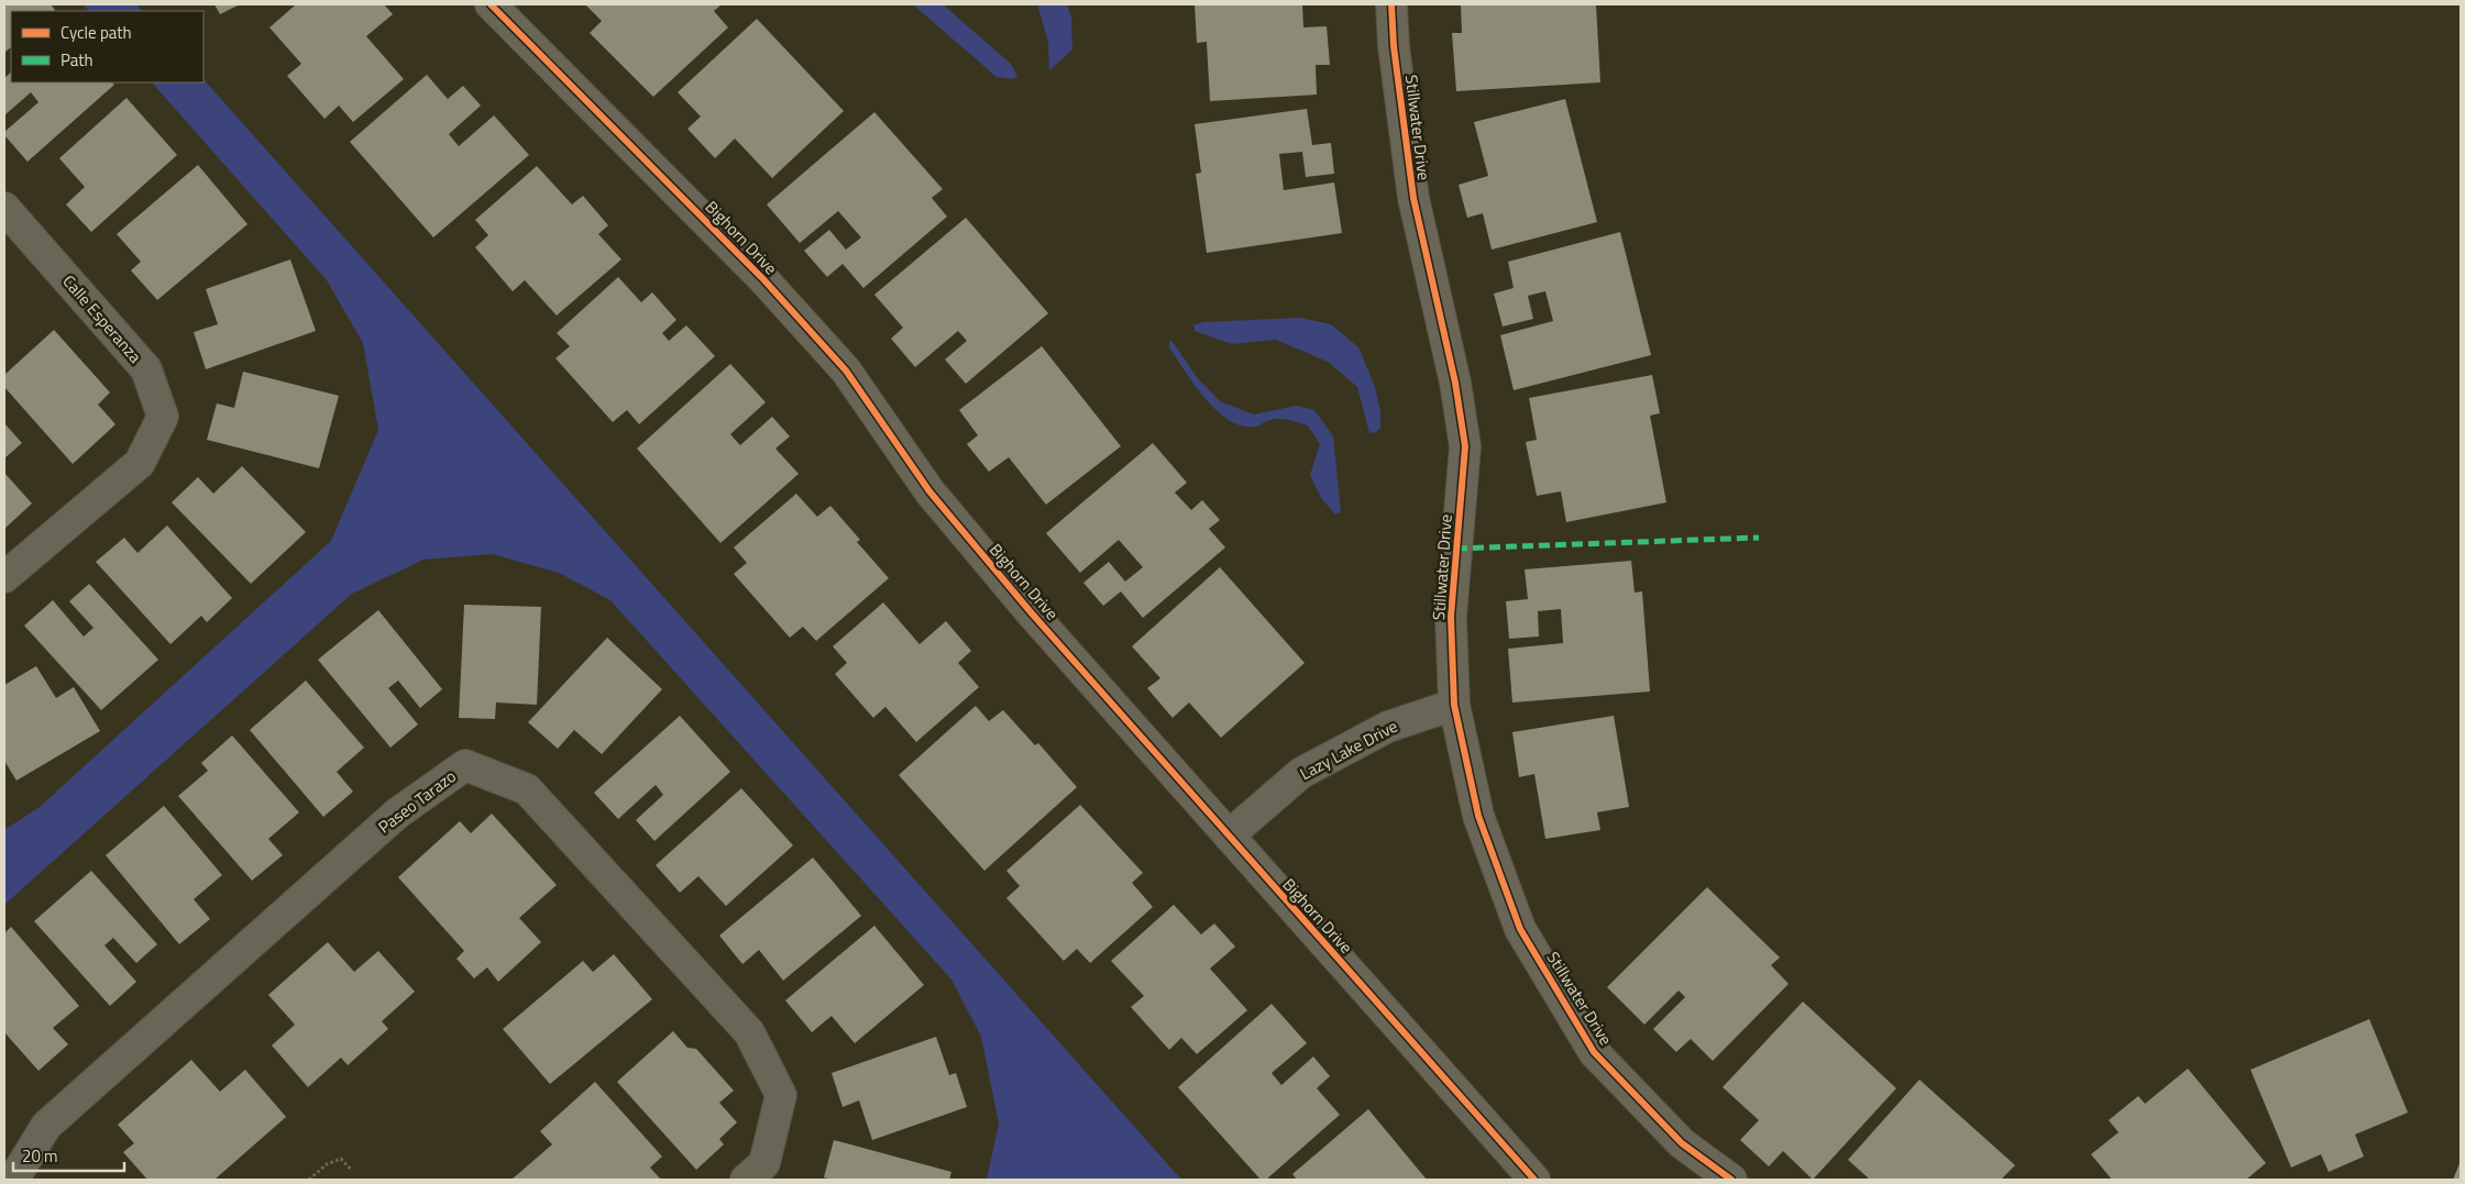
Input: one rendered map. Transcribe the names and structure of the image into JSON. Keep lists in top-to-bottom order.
{
  "streets": {
    "street": [
      "Stillwater Drive",
      "Bighorn Drive",
      "Calle Esperanza",
      "Lazy Lake Drive",
      "Paseo Tarazo"
    ]
  },
  "crossings": [
    ["Stillwater Drive", "Lazy Lake Drive"],
    ["Bighorn Drive", "Lazy Lake Drive"]
  ],
  "legend": ["Cycle path", "Path"],
  "scale_bar": "20 m"
}
